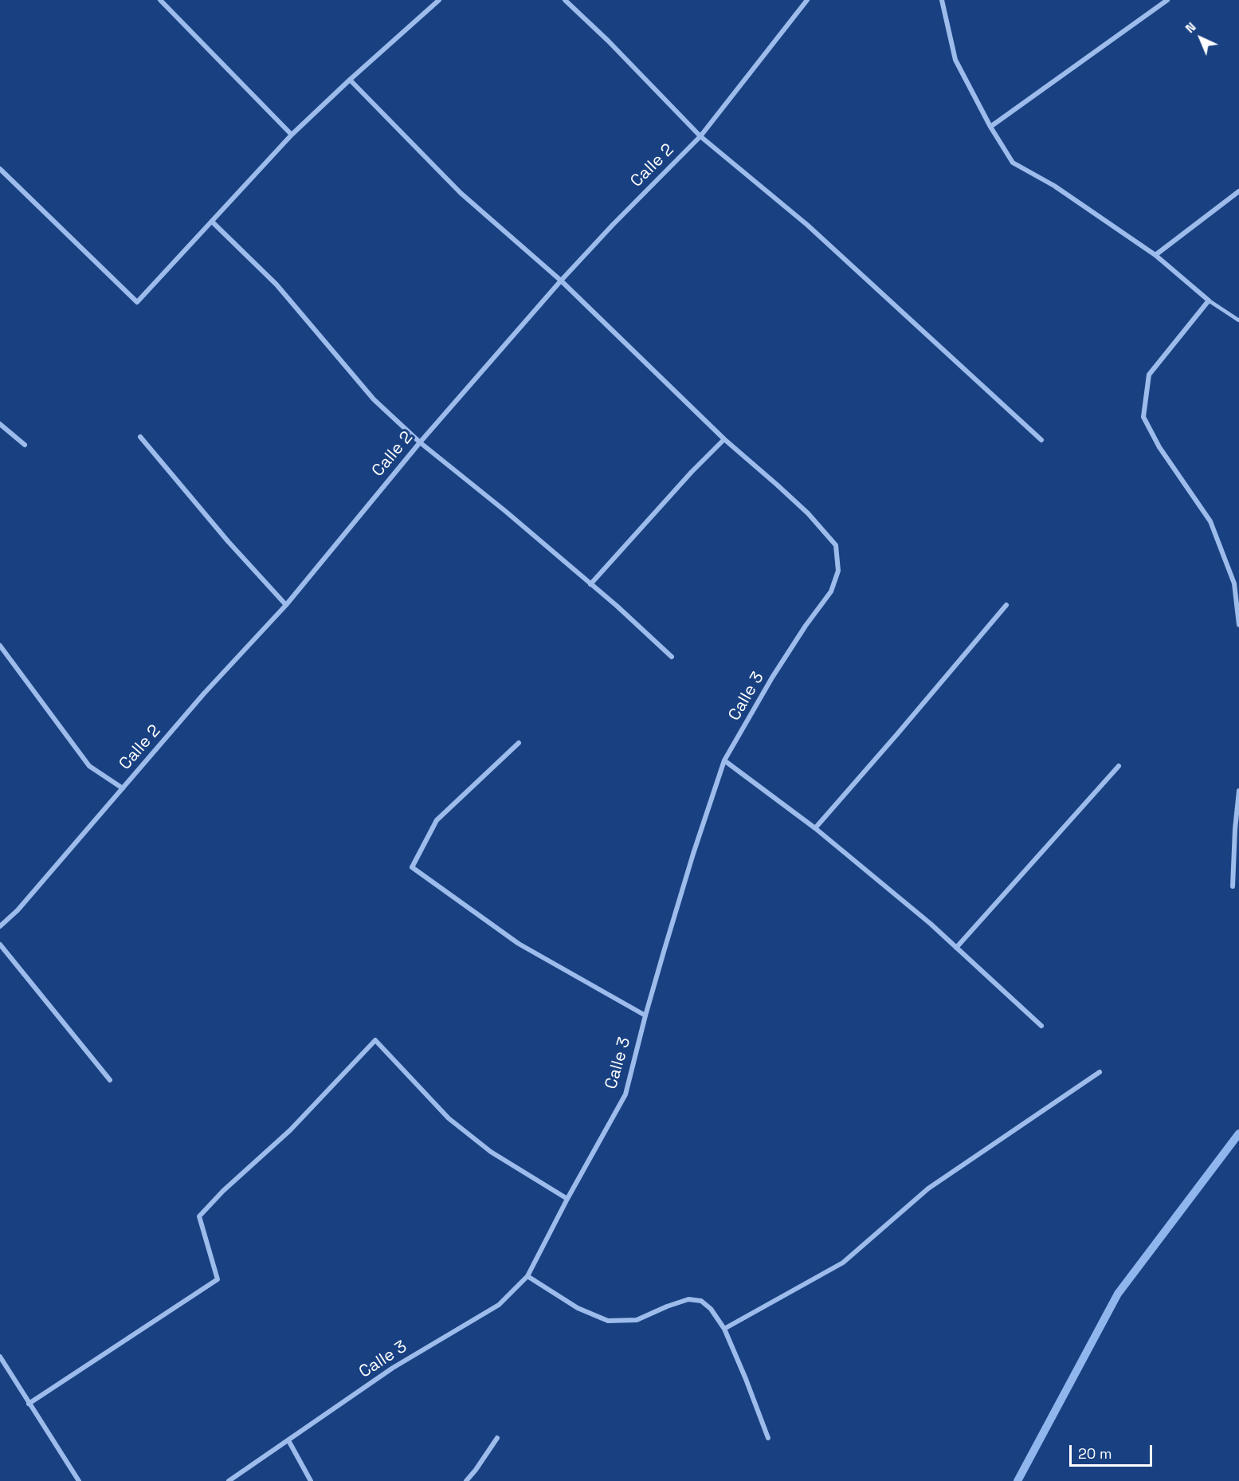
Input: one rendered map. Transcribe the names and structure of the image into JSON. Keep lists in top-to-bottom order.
{
  "streets": {
    "street": ["Calle 2", "Calle 3"]
  },
  "scale_bar": "20 m",
  "north": "top left"
}
